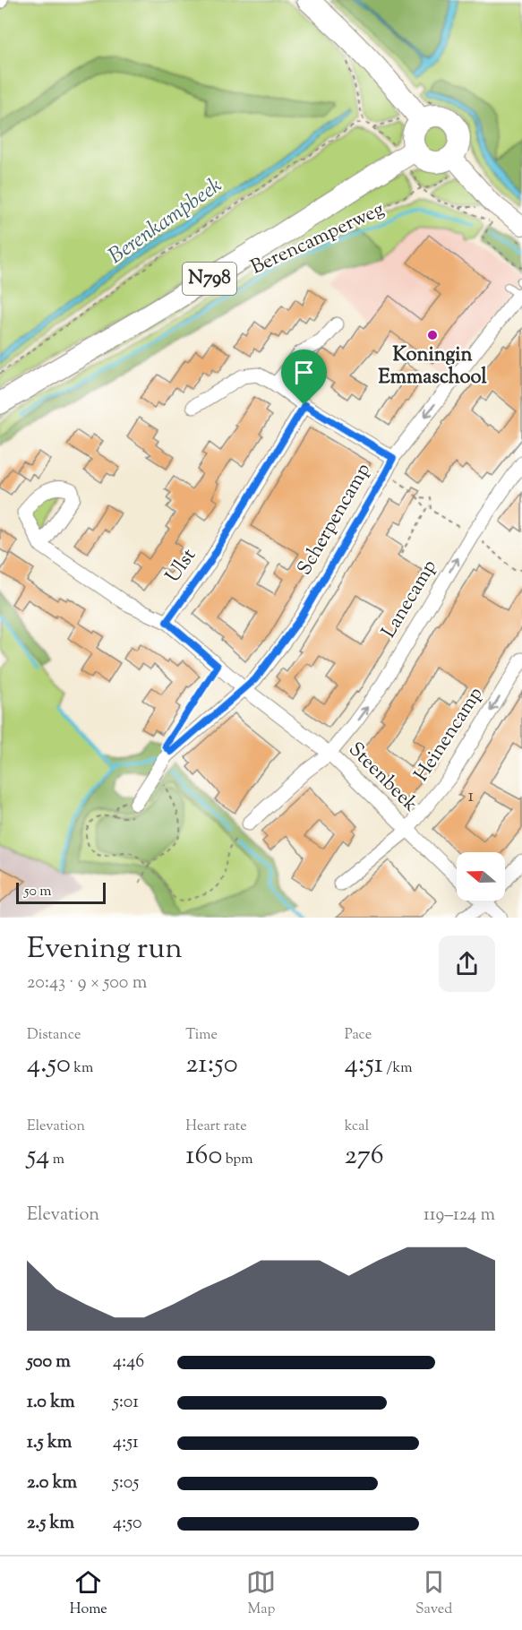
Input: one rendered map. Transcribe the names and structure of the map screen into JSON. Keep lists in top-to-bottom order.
{
  "streets": {
    "main road": ["Berencamperweg", "N798"],
    "street": [
      "Scherpencamp",
      "Ulst",
      "Lanecamp",
      "Heinencamp",
      "Steenbeek"
    ]
  },
  "crossings": [
    ["Scherpencamp", "Steenbeek"],
    ["Ulst", "Steenbeek"],
    ["Lanecamp", "Steenbeek"],
    ["Heinencamp", "Steenbeek"]
  ],
  "one_way": ["Scherpencamp", "Lanecamp", "Heinencamp"],
  "water": ["Berenkampbeek"],
  "places": ["Koningin Emmaschool"],
  "house_numbers": ["1"],
  "scale_bar": "50 m",
  "north": "left",
  "page": {
    "scale": "50 m",
    "heading": ["Evening run", "20:43 · 9 × 500 m"],
    "stats": [
      ["Distance", "4.50 km"],
      ["Time", "21:50"],
      ["Pace", "4:51 /km"],
      ["Elevation", "54 m"],
      ["Heart rate", "160 bpm"],
      ["kcal", "276"]
    ],
    "chart": ["Elevation", "119–124 m"],
    "list": [
      {
        "name": "500 m",
        "note": "4:46"
      },
      {
        "name": "1.0 km",
        "note": "5:01"
      },
      {
        "name": "1.5 km",
        "note": "4:51"
      },
      {
        "name": "2.0 km",
        "note": "5:05"
      },
      {
        "name": "2.5 km",
        "note": "4:50"
      }
    ],
    "tabs": ["Home", "Map", "Saved"]
  }
}
